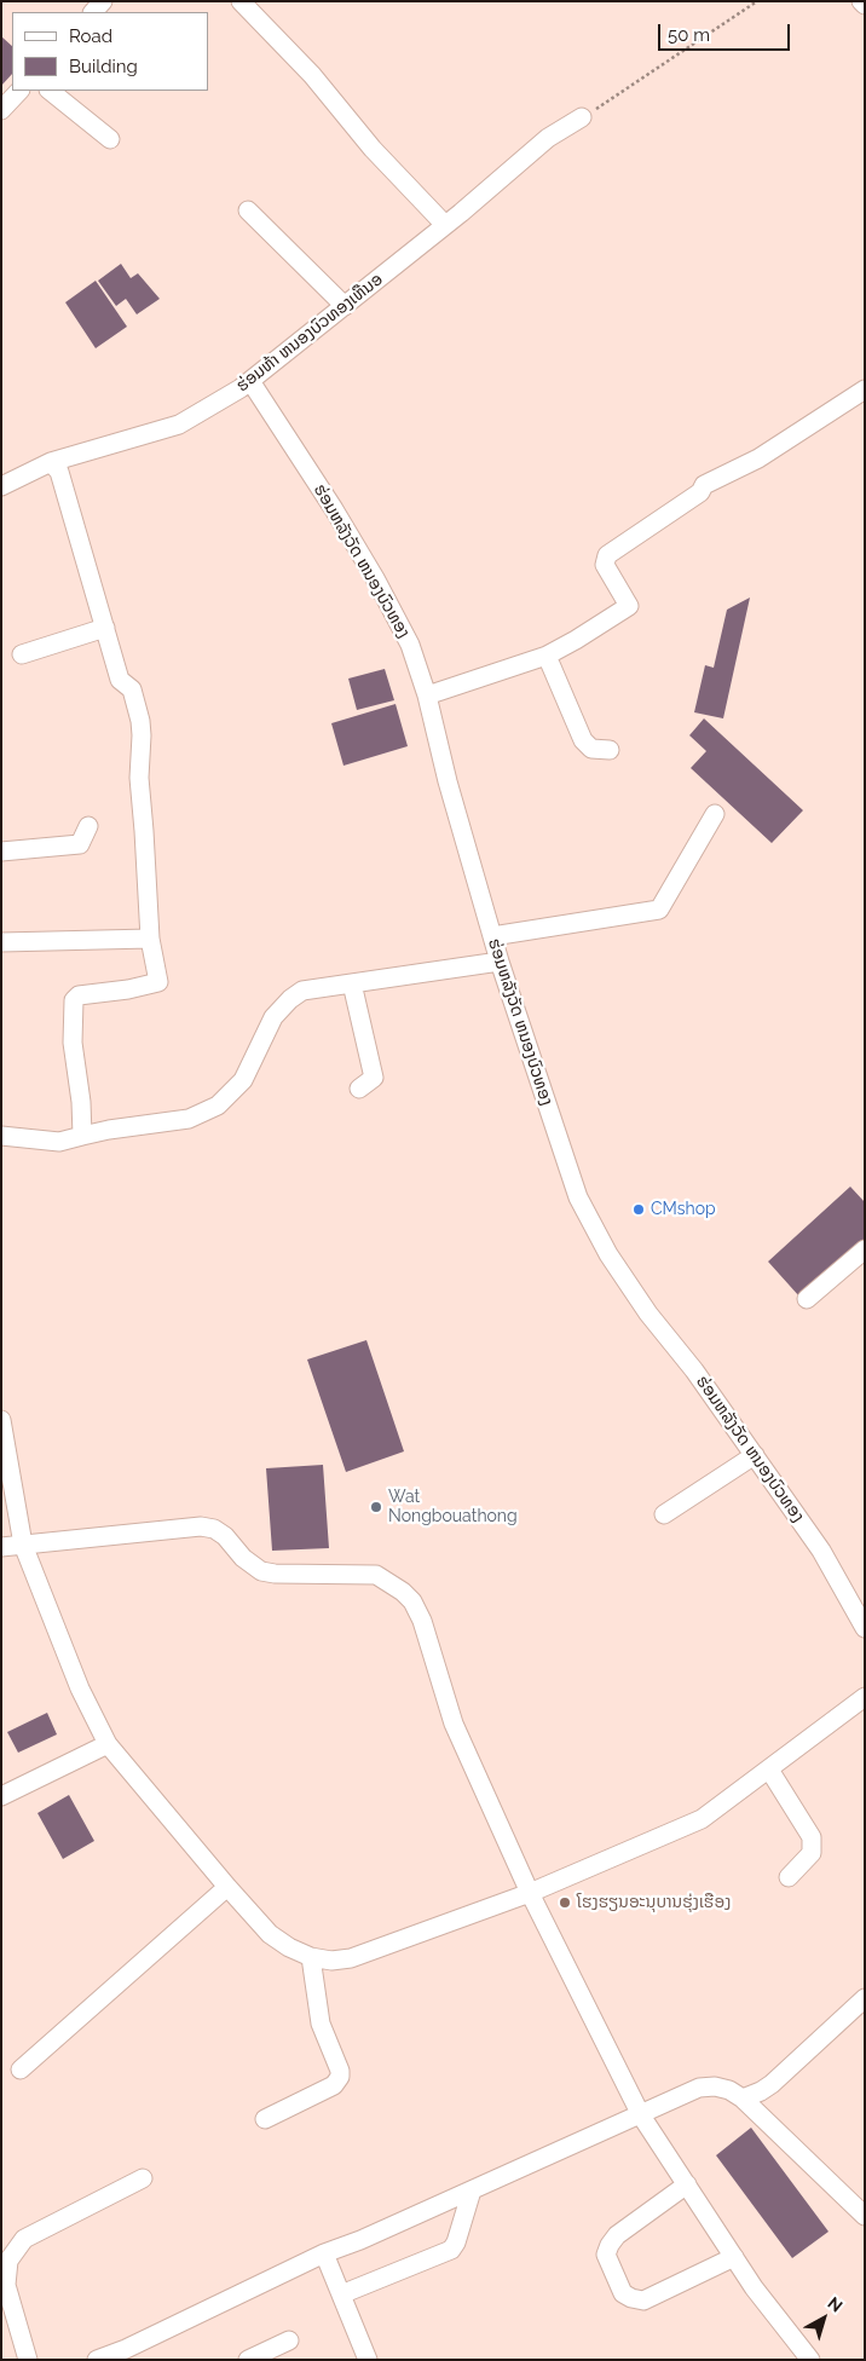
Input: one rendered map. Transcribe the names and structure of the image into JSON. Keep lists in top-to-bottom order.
{
  "streets": {
    "street": ["ຮ່ອມຫ້າ ຫນອງບົວທອງເຫືນອ", "ຮ່ອມຫລັງວັດ ຫນອງບົວທອງ"]
  },
  "crossings": [
    ["ຮ່ອມຫ້າ ຫນອງບົວທອງເຫືນອ", "ຮ່ອມຫລັງວັດ ຫນອງບົວທອງ"]
  ],
  "places": ["CMshop", "Wat Nongbouathong", "ໂຮງຮຽນອະນຸບານຮຸ່ງເຮືອງ"],
  "legend": ["Road", "Building"],
  "scale_bar": "50 m",
  "north": "top right"
}
